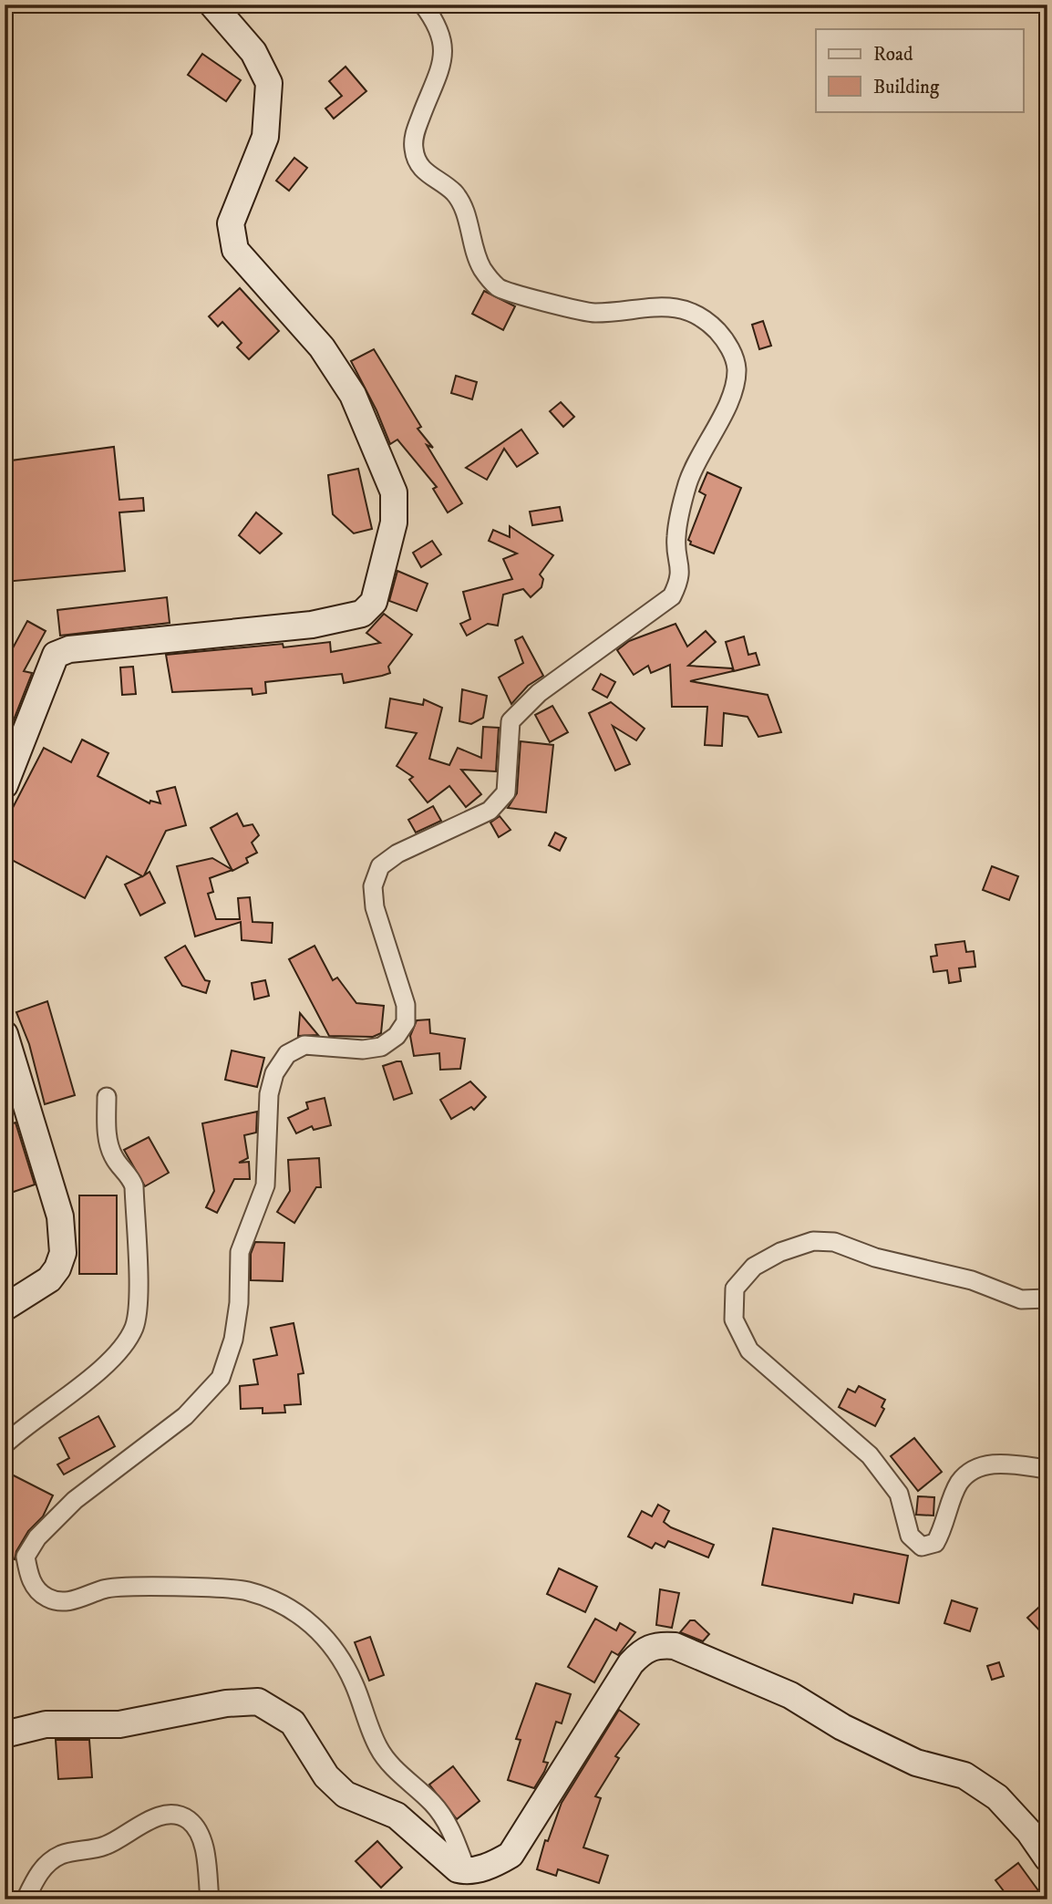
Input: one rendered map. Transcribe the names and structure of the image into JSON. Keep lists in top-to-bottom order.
{
  "legend": ["Road", "Building"]
}
